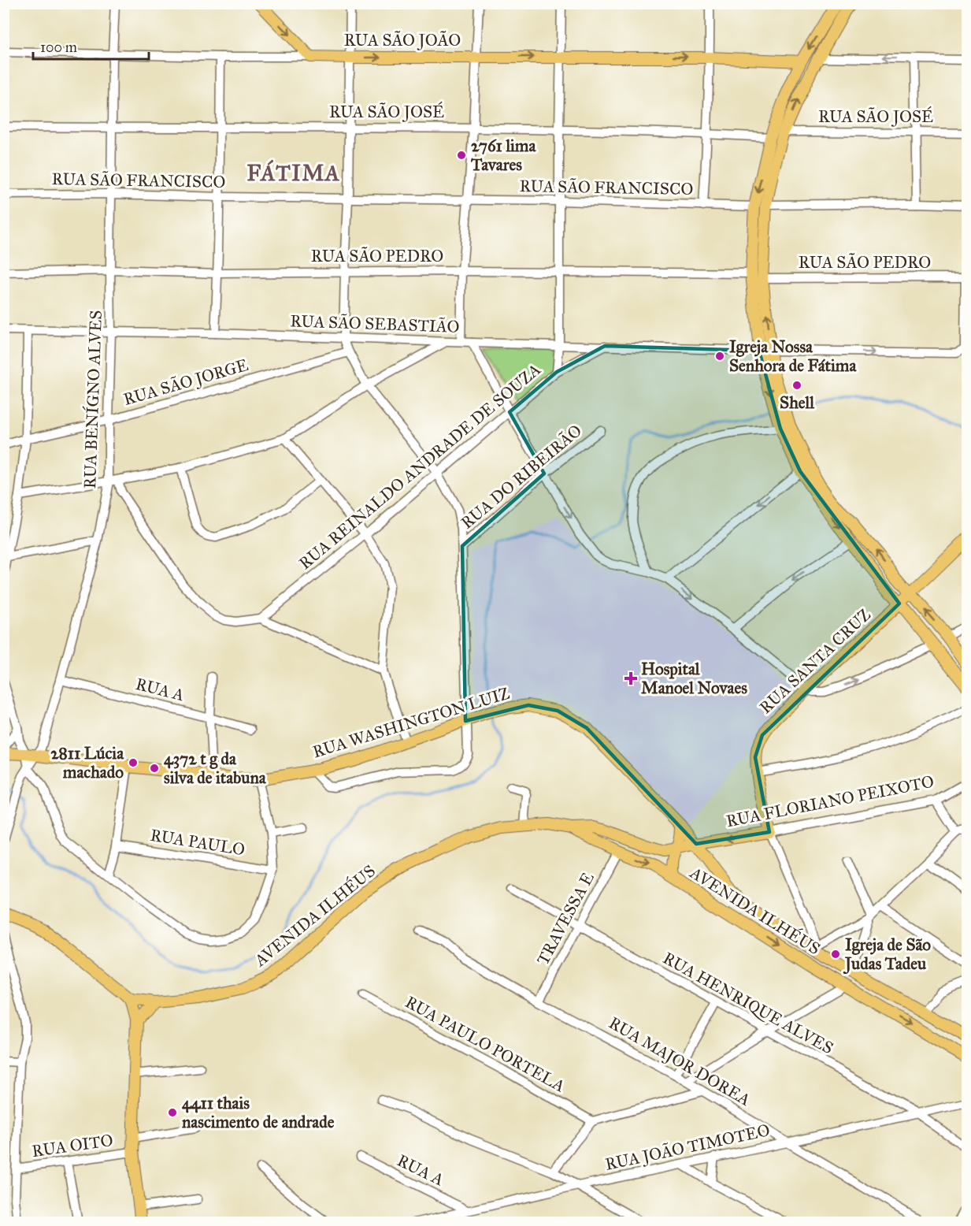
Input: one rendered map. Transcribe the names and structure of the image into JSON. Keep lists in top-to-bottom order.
{
  "streets": {
    "main road": [
      "RUA SÃO JOÃO",
      "RUA SANTA CRUZ",
      "RUA WASHINGTON LUIZ",
      "RUA FLORIANO PEIXOTO",
      "AVENIDA ILHÉUS"
    ],
    "street": [
      "RUA SÃO JOSÉ",
      "RUA SÃO FRANCISCO",
      "RUA SÃO PEDRO",
      "RUA SÃO SEBASTIÃO",
      "RUA SÃO JORGE",
      "RUA BENÍGNO ALVES",
      "RUA REINALDO ANDRADE DE SOUZA",
      "RUA DO RIBEIRÃO",
      "RUA A",
      "RUA PAULO",
      "TRAVESSA E",
      "RUA HENRIQUE ALVES",
      "RUA PAULO PORTELA",
      "RUA MAJOR DOREA",
      "RUA OITO",
      "RUA JOÃO TIMOTEO"
    ]
  },
  "crossings": [
    ["RUA SÃO JOÃO", "RUA BENÍGNO ALVES"],
    ["RUA SÃO JOSÉ", "RUA BENÍGNO ALVES"],
    ["RUA SÃO FRANCISCO", "RUA BENÍGNO ALVES"],
    ["RUA SÃO PEDRO", "RUA BENÍGNO ALVES"],
    ["RUA SÃO SEBASTIÃO", "RUA BENÍGNO ALVES"],
    ["RUA SÃO SEBASTIÃO", "RUA REINALDO ANDRADE DE SOUZA"],
    ["RUA SÃO SEBASTIÃO", "RUA DO RIBEIRÃO"],
    ["RUA SÃO SEBASTIÃO", "RUA SANTA CRUZ"],
    ["RUA SÃO JORGE", "RUA BENÍGNO ALVES"],
    ["RUA BENÍGNO ALVES", "RUA A"],
    ["RUA BENÍGNO ALVES", "RUA WASHINGTON LUIZ"],
    ["RUA A", "RUA JOÃO TIMOTEO"],
    ["RUA WASHINGTON LUIZ", "RUA FLORIANO PEIXOTO"],
    ["RUA WASHINGTON LUIZ", "AVENIDA ILHÉUS"],
    ["RUA FLORIANO PEIXOTO", "AVENIDA ILHÉUS"],
    ["AVENIDA ILHÉUS", "TRAVESSA E"],
    ["TRAVESSA E", "RUA HENRIQUE ALVES"],
    ["TRAVESSA E", "RUA MAJOR DOREA"],
    ["RUA HENRIQUE ALVES", "RUA JOÃO TIMOTEO"],
    ["RUA MAJOR DOREA", "RUA JOÃO TIMOTEO"]
  ],
  "one_way": ["RUA SÃO JOÃO"],
  "districts": ["FÁTIMA"],
  "places": {
    "other": [
      "2761 lima Tavares",
      "Igreja Nossa Senhora de Fátima",
      "Shell",
      "2811 Lúcia machado",
      "4372 t g da silva de itabuna",
      "Igreja de São Judas Tadeu",
      "4411 thais nascimento de andrade"
    ],
    "health": ["Hospital Manoel Novaes"]
  },
  "scale_bar": "100 m"
}
